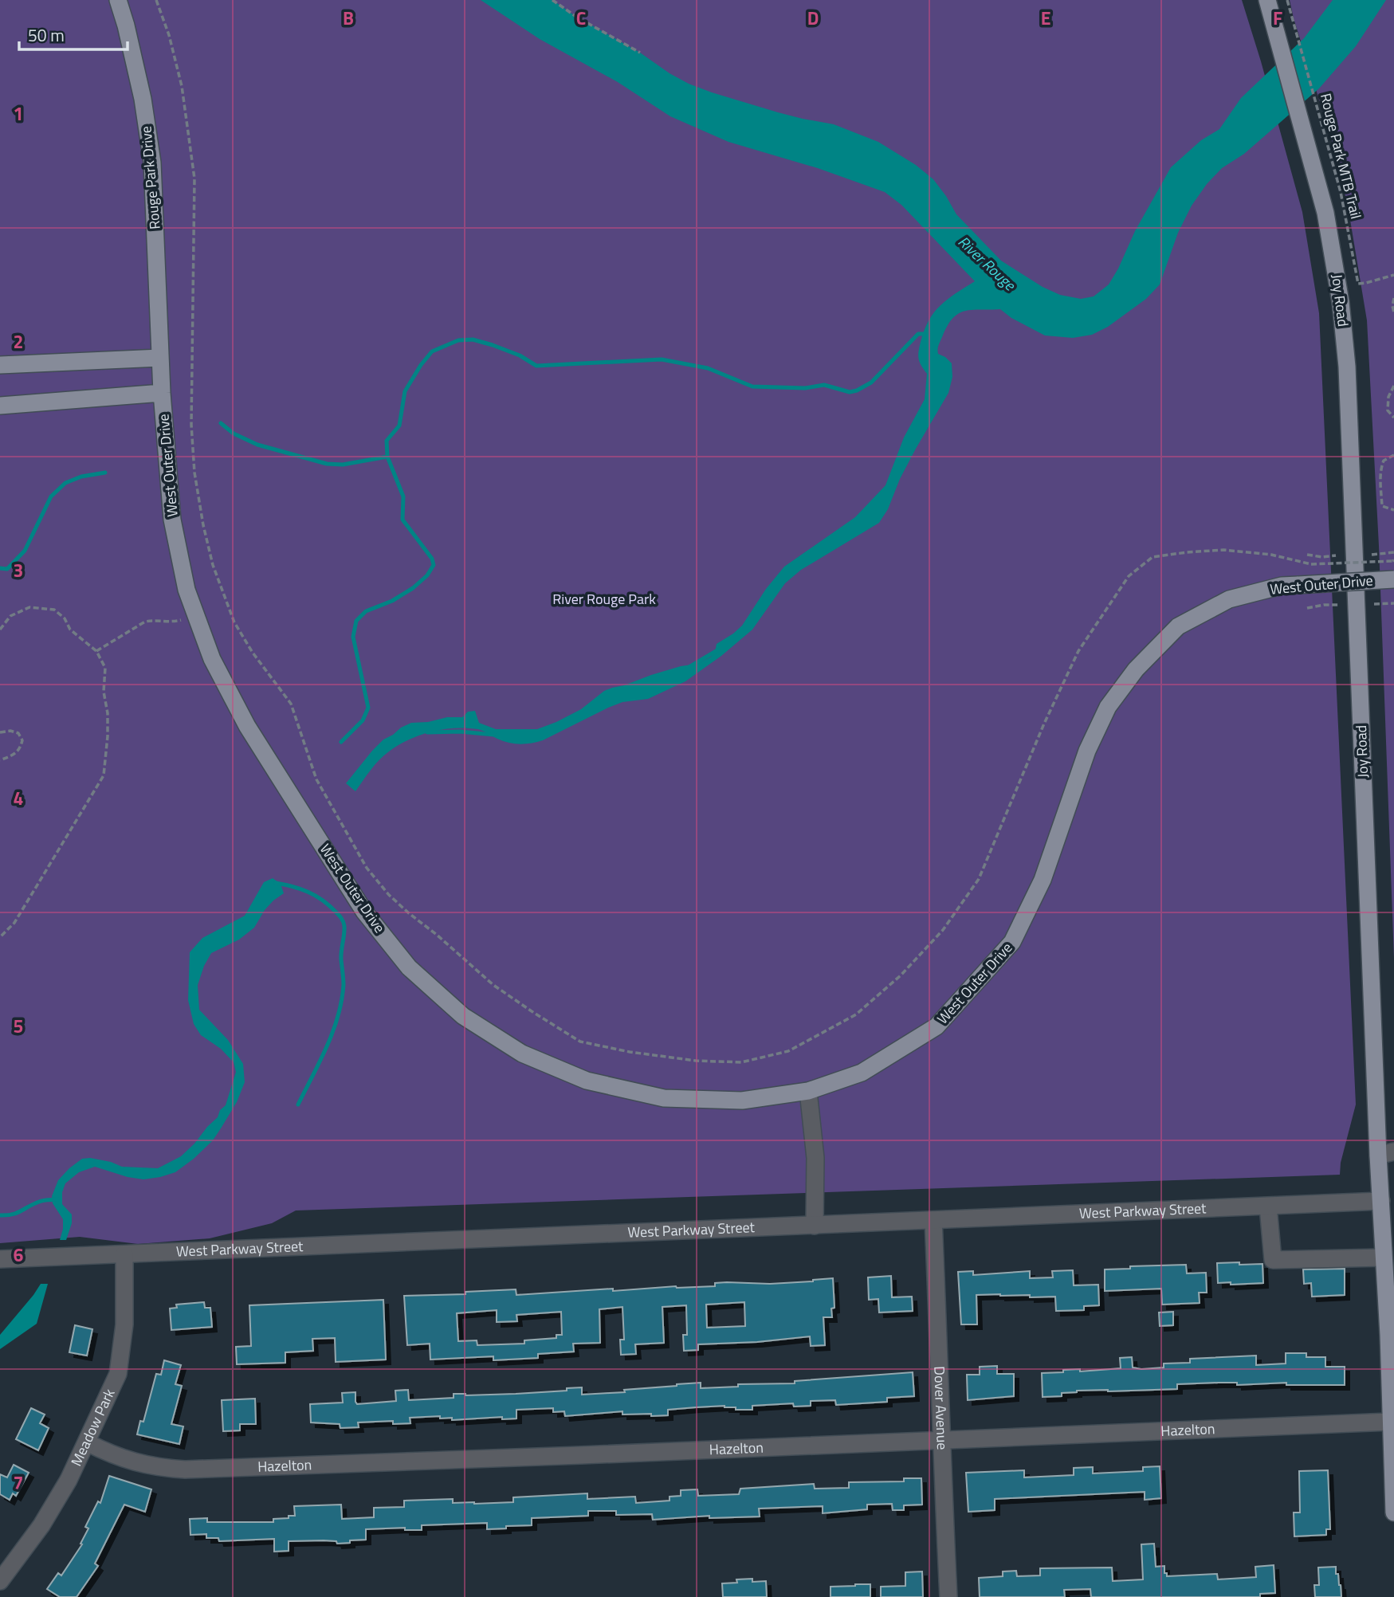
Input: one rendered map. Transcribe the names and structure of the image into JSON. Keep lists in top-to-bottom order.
{
  "streets": {
    "main road": ["Rouge Park Drive", "Joy Road", "West Outer Drive"],
    "street": [
      "West Parkway Street",
      "Dover Avenue",
      "Meadow Park",
      "Hazelton"
    ],
    "path": ["Rouge Park MTB Trail"]
  },
  "crossings": [
    ["Rouge Park Drive", "West Outer Drive"],
    ["Joy Road", "West Parkway Street"],
    ["Joy Road", "Hazelton"],
    ["West Parkway Street", "Dover Avenue"],
    ["West Parkway Street", "Meadow Park"],
    ["Dover Avenue", "Hazelton"],
    ["Meadow Park", "Hazelton"]
  ],
  "water": ["River Rouge"],
  "parks": ["River Rouge Park"],
  "scale_bar": "50 m",
  "grid": {
    "columns": [
      "B",
      "C",
      "D",
      "E",
      "F"
    ],
    "rows": [
      "1",
      "2",
      "3",
      "4",
      "5",
      "6",
      "7"
    ]
  }
}
